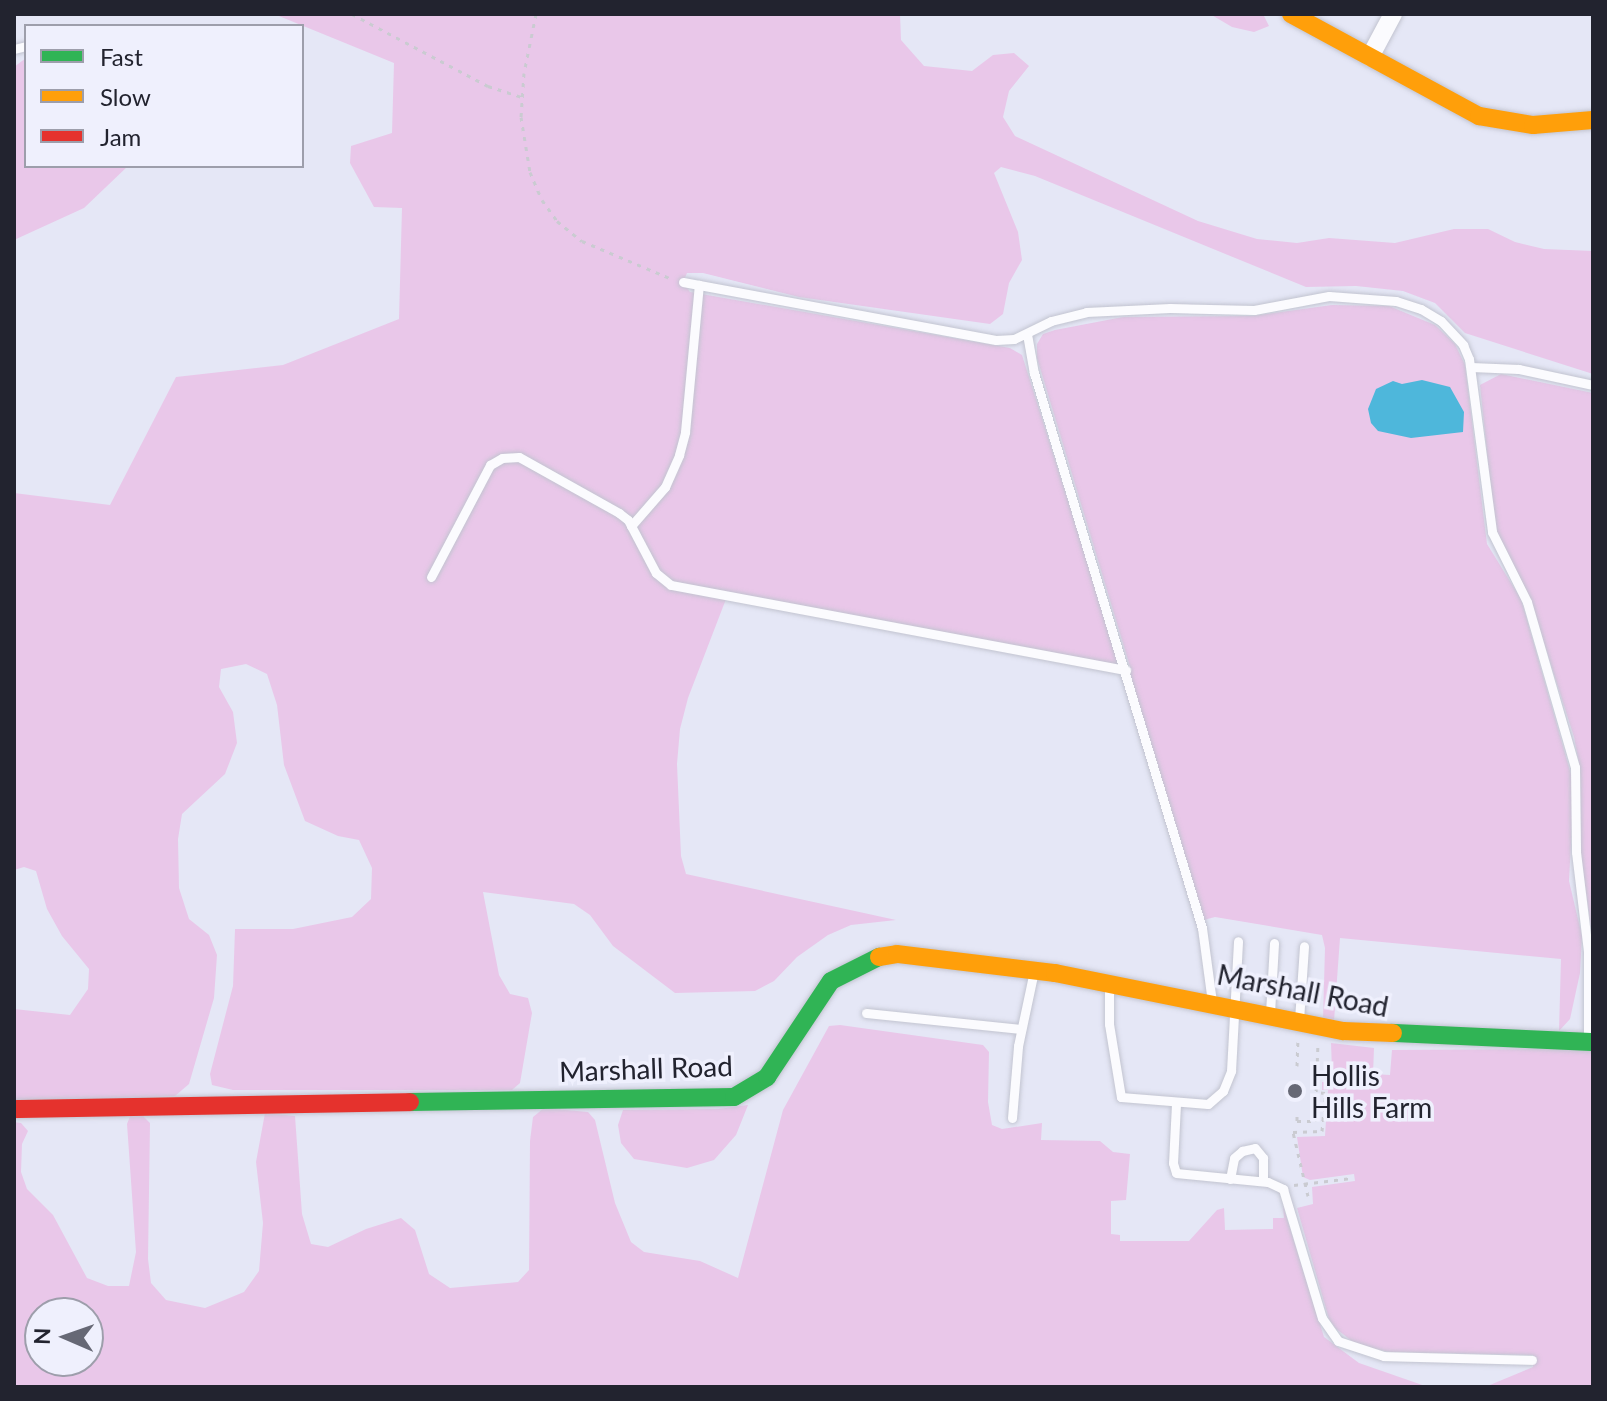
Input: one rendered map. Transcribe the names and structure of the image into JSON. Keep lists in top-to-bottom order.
{
  "streets": {
    "street": ["Marshall Road"]
  },
  "places": ["Hollis Hills Farm"],
  "legend": ["Fast", "Slow", "Jam"],
  "north": "left"
}
